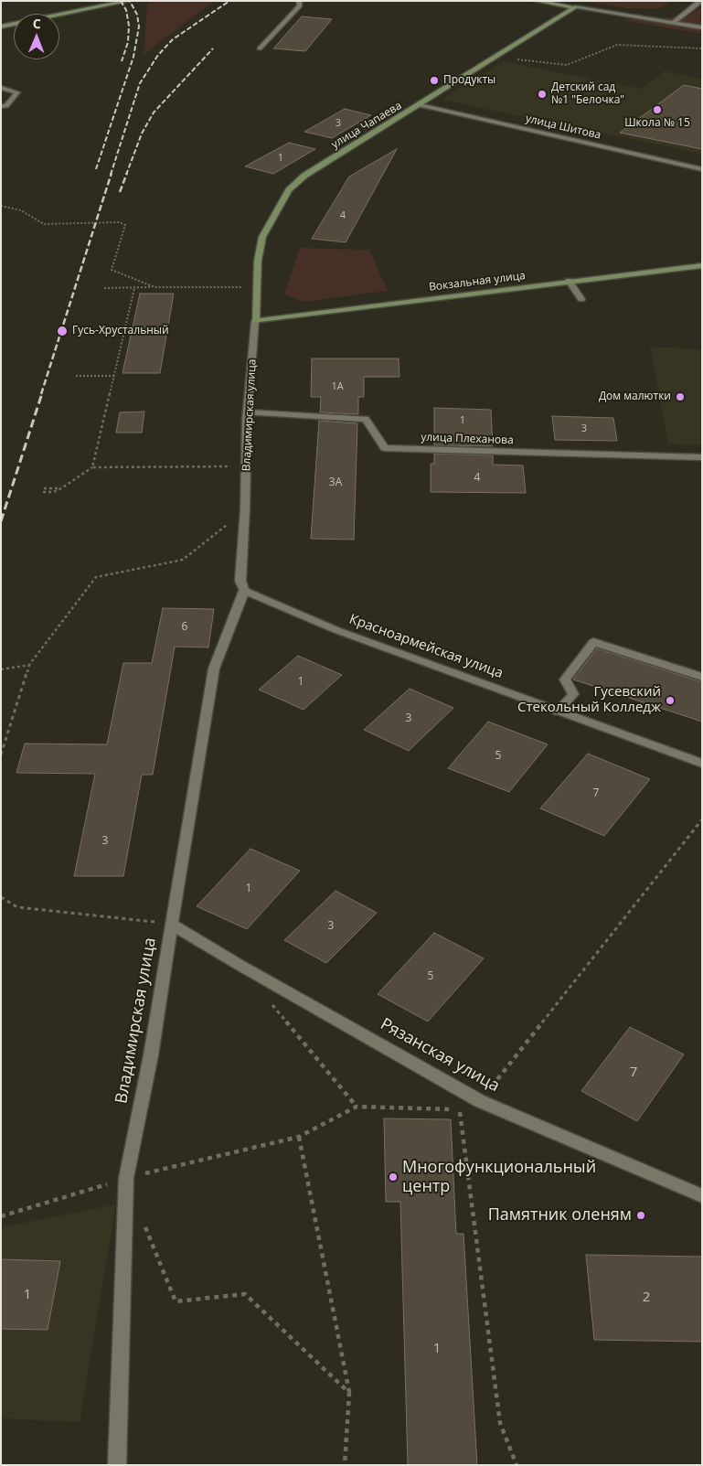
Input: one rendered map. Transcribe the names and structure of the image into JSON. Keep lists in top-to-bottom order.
{
  "streets": {
    "main road": ["улица Чапаева", "Вокзальная улица"],
    "street": [
      "улица Шитова",
      "Владимирская улица",
      "улица Плеханова",
      "Красноармейская улица",
      "Рязанская улица"
    ]
  },
  "crossings": [
    ["улица Чапаева", "улица Шитова"],
    ["улица Чапаева", "Вокзальная улица"],
    ["улица Чапаева", "Владимирская улица"],
    ["Вокзальная улица", "Владимирская улица"],
    ["Владимирская улица", "улица Плеханова"],
    ["Владимирская улица", "Красноармейская улица"],
    ["Владимирская улица", "Рязанская улица"]
  ],
  "places": [
    "Продукты",
    "Детский сад №1 \"Белочка\"",
    "Школа № 15",
    "Гусь-Хрустальный",
    "Дом малютки",
    "Гусевский Стекольный Колледж",
    "Многофункциональный центр",
    "Памятник оленям"
  ],
  "house_numbers": [
    "3",
    "1",
    "4",
    "1А",
    "1",
    "3",
    "4",
    "3А",
    "6",
    "1",
    "3",
    "5",
    "7",
    "3",
    "1",
    "3",
    "5",
    "7",
    "1",
    "2",
    "1"
  ],
  "north": "top"
}
